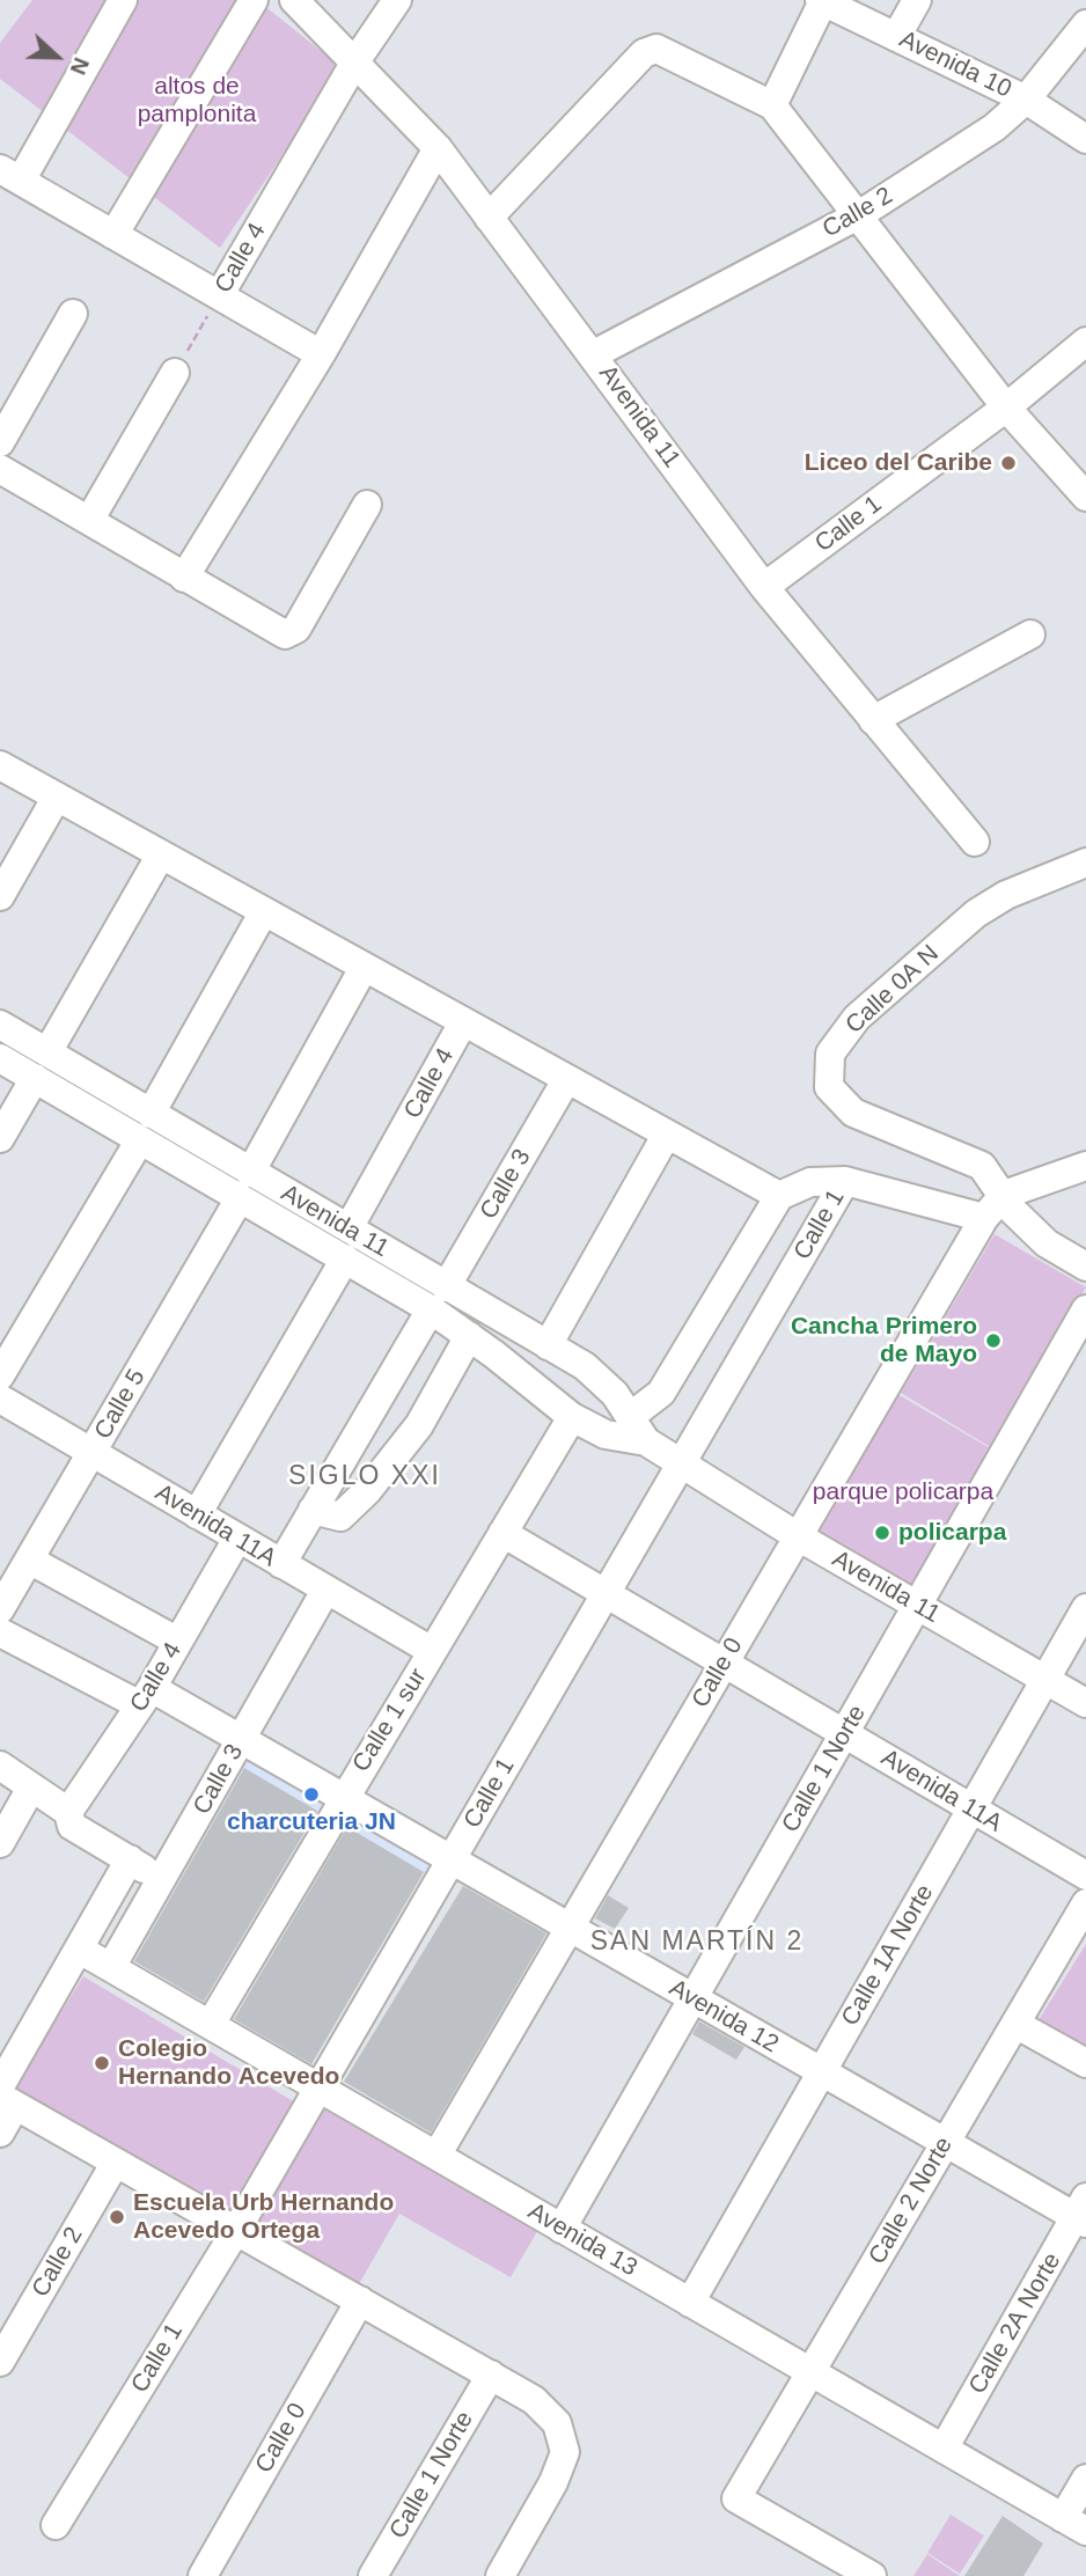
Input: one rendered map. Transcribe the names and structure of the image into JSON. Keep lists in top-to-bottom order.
{
  "streets": {
    "street": [
      "Avenida 10",
      "Calle 2",
      "Calle 4",
      "Avenida 11",
      "Calle 1",
      "Calle 0A N",
      "Calle 3",
      "Calle 5",
      "Avenida 11A",
      "Calle 0",
      "Calle 1 sur",
      "Calle 1 Norte",
      "Calle 1A Norte",
      "Avenida 12",
      "Calle 2 Norte",
      "Avenida 13",
      "Calle 2A Norte"
    ]
  },
  "crossings": [
    ["Avenida 10", "Calle 2"],
    ["Calle 2", "Avenida 11"],
    ["Calle 4", "Avenida 11"],
    ["Calle 4", "Avenida 11A"],
    ["Calle 4", "Avenida 12"],
    ["Avenida 11", "Calle 1"],
    ["Avenida 11", "Calle 3"],
    ["Avenida 11", "Calle 5"],
    ["Avenida 11", "Calle 0"],
    ["Avenida 11", "Calle 1 sur"],
    ["Avenida 11", "Calle 1 Norte"],
    ["Avenida 11", "Calle 1A Norte"],
    ["Calle 1", "Avenida 11A"],
    ["Calle 1", "Calle 0"],
    ["Calle 1", "Avenida 12"],
    ["Calle 1", "Avenida 13"],
    ["Calle 0A N", "Calle 0"],
    ["Calle 3", "Avenida 11A"],
    ["Calle 3", "Avenida 12"],
    ["Calle 3", "Avenida 13"],
    ["Calle 5", "Avenida 11A"],
    ["Avenida 11A", "Calle 0"],
    ["Avenida 11A", "Calle 1 sur"],
    ["Avenida 11A", "Calle 1 Norte"],
    ["Avenida 11A", "Calle 1A Norte"],
    ["Calle 0", "Avenida 12"],
    ["Calle 0", "Avenida 13"],
    ["Calle 1 sur", "Avenida 12"],
    ["Calle 1 sur", "Avenida 13"],
    ["Calle 1 Norte", "Avenida 12"],
    ["Calle 1 Norte", "Avenida 13"],
    ["Calle 1A Norte", "Avenida 12"],
    ["Calle 1A Norte", "Avenida 13"],
    ["Avenida 12", "Calle 2 Norte"],
    ["Avenida 12", "Calle 2A Norte"],
    ["Calle 2 Norte", "Avenida 13"],
    ["Avenida 13", "Calle 2A Norte"]
  ],
  "districts": ["SIGLO XXI", "SAN MARTÍN 2"],
  "parks": ["altos de pamplonita", "parque policarpa"],
  "places": [
    "Liceo del Caribe",
    "Cancha Primero de Mayo",
    "policarpa",
    "charcuteria JN",
    "Colegio Hernando Acevedo",
    "Escuela Urb Hernando Acevedo Ortega"
  ],
  "north": "right"
}
